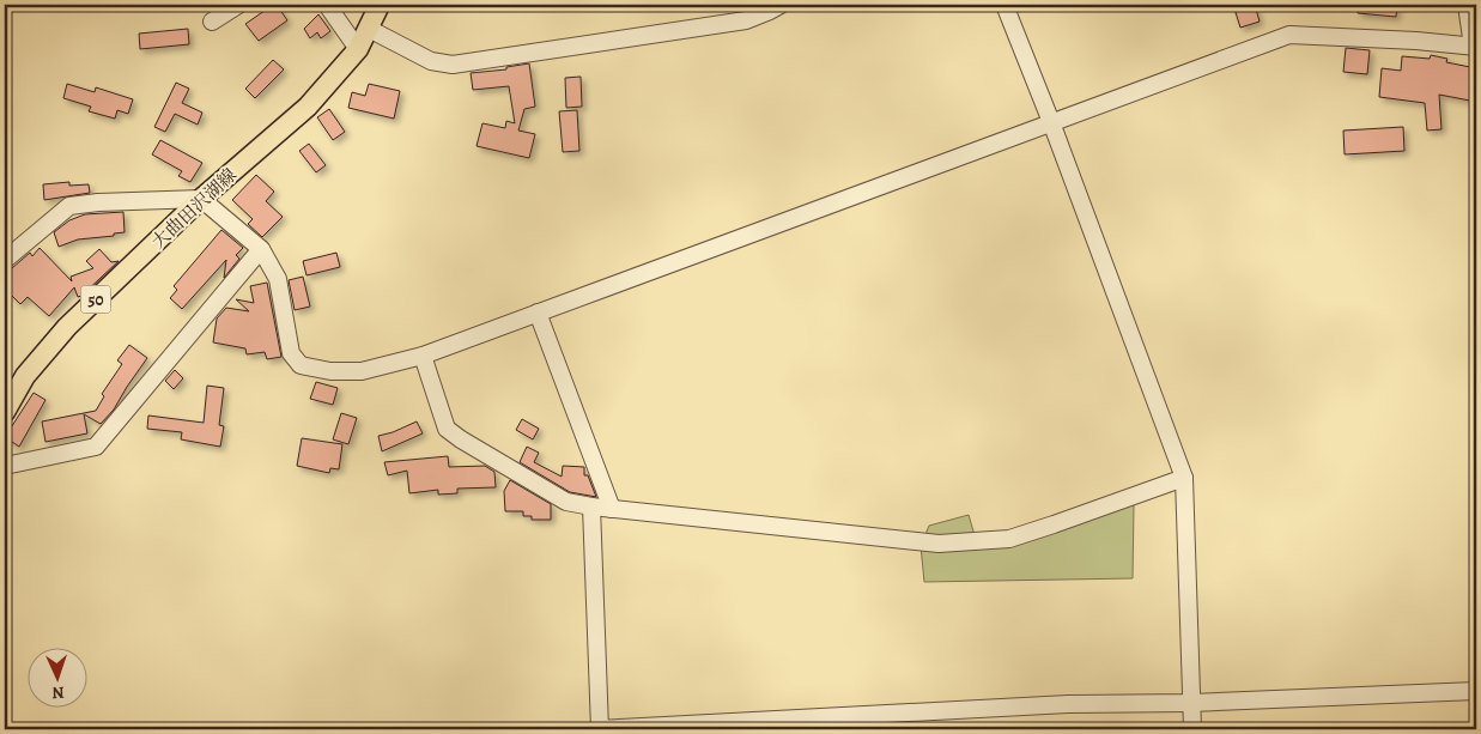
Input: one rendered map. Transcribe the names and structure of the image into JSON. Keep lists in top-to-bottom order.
{
  "streets": {
    "main road": ["大曲田沢湖線", "50"]
  },
  "north": "bottom"
}
